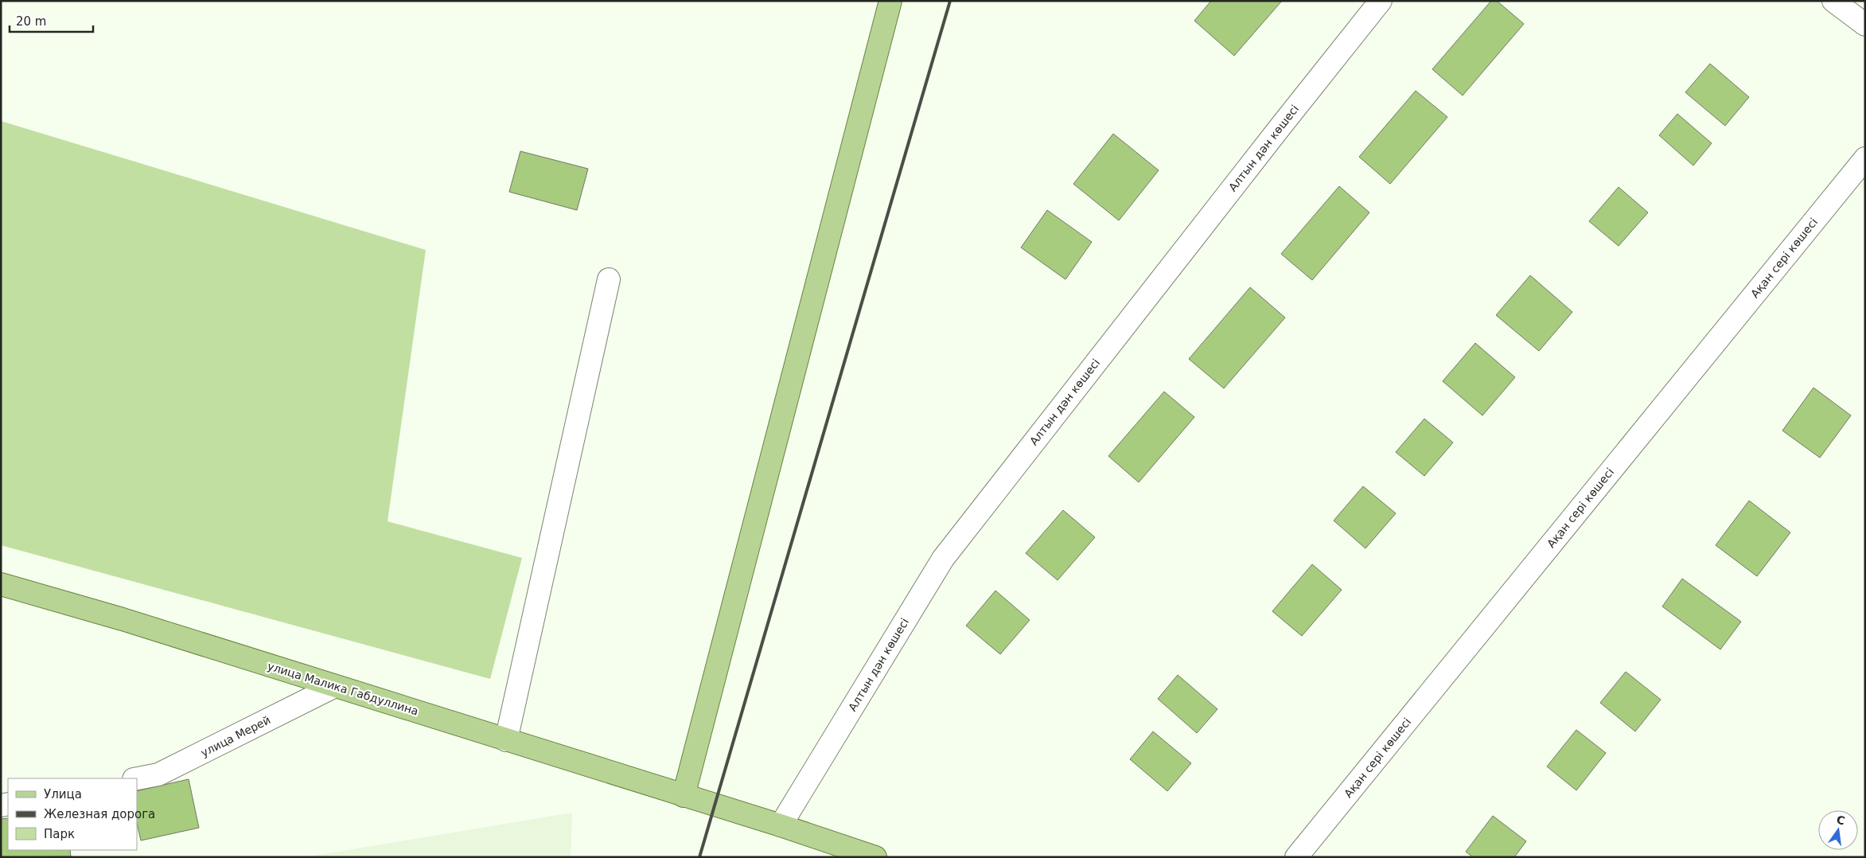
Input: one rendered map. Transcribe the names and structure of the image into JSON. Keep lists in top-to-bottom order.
{
  "streets": {
    "main road": ["улица Малика Габдуллина"],
    "street": ["Алтын дән көшесі", "Ақан сері көшесі", "улица Мерей"]
  },
  "crossings": [
    ["Алтын дән көшесі", "улица Малика Габдуллина"],
    ["улица Малика Габдуллина", "улица Мерей"]
  ],
  "legend": ["Улица", "Железная дорога", "Парк"],
  "scale_bar": "20 m",
  "north": "top"
}
